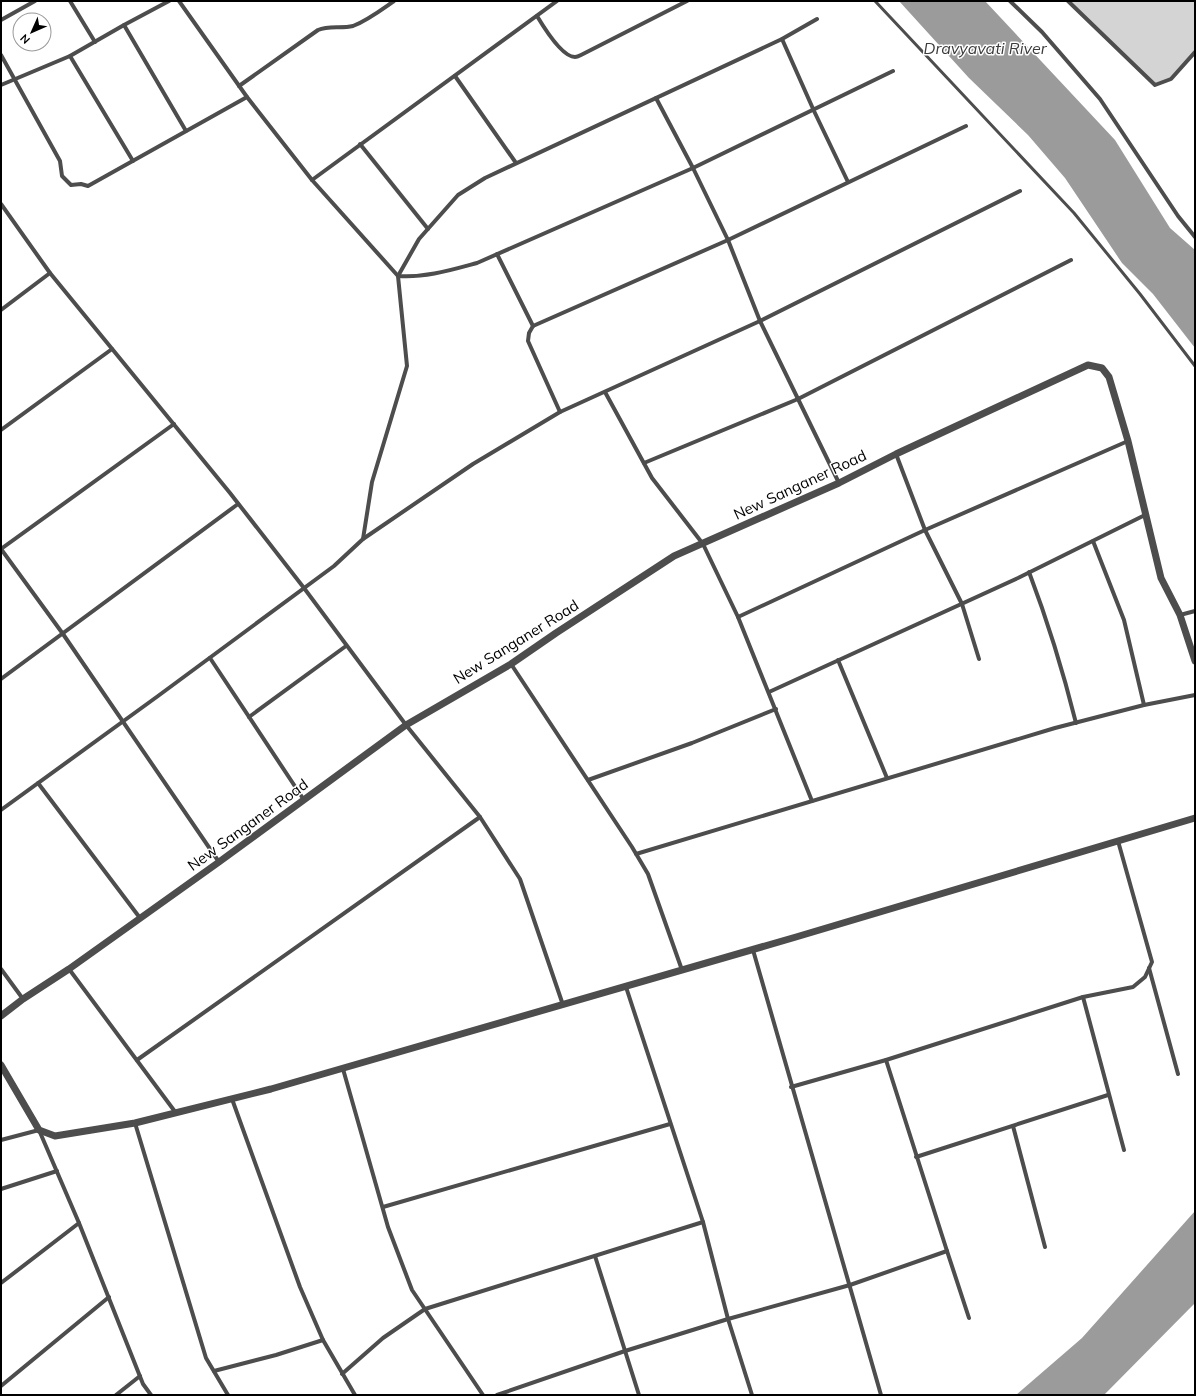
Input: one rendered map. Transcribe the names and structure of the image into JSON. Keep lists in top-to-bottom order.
{
  "streets": {
    "street": ["New Sanganer Road"]
  },
  "water": ["Dravyavati River"],
  "north": "bottom left"
}
